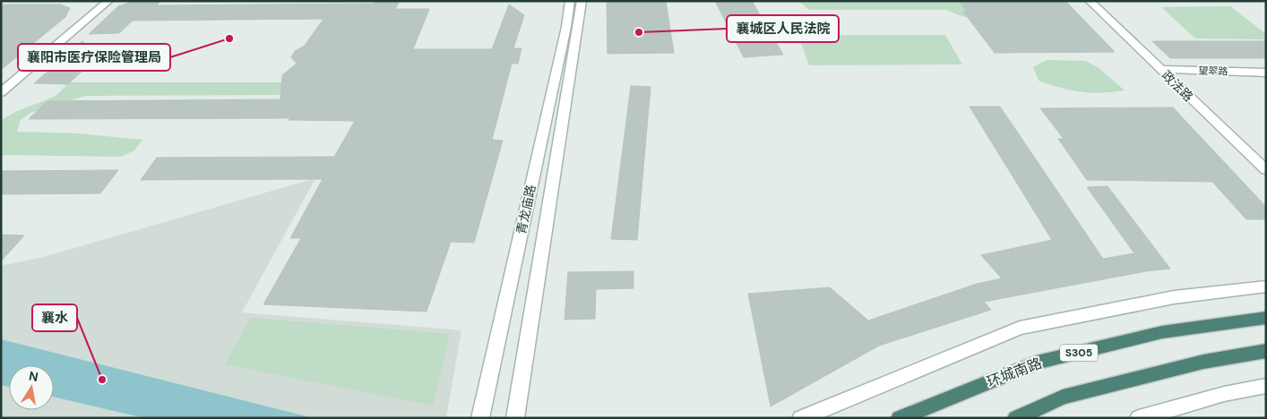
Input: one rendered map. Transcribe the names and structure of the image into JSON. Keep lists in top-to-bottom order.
{
  "streets": {
    "highway": ["S305", "环城南路"],
    "street": ["望翠路", "政法路", "青龙庙路"]
  },
  "crossings": [
    ["望翠路", "政法路"]
  ],
  "places": ["襄城区人民法院", "襄阳市医疗保险管理局", "襄水"],
  "north": "top"
}
